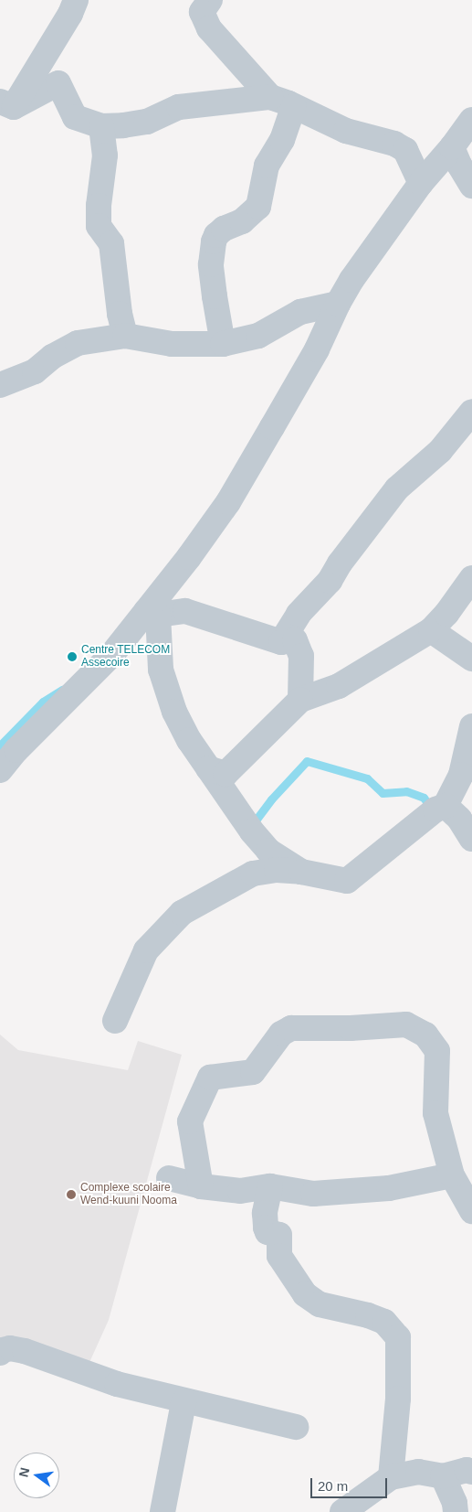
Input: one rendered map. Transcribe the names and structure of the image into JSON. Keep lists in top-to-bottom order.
{
  "places": ["Centre TELECOM Assecoire", "Complexe scolaire Wend-kuuni Nooma"],
  "scale_bar": "20 m",
  "north": "left"
}
